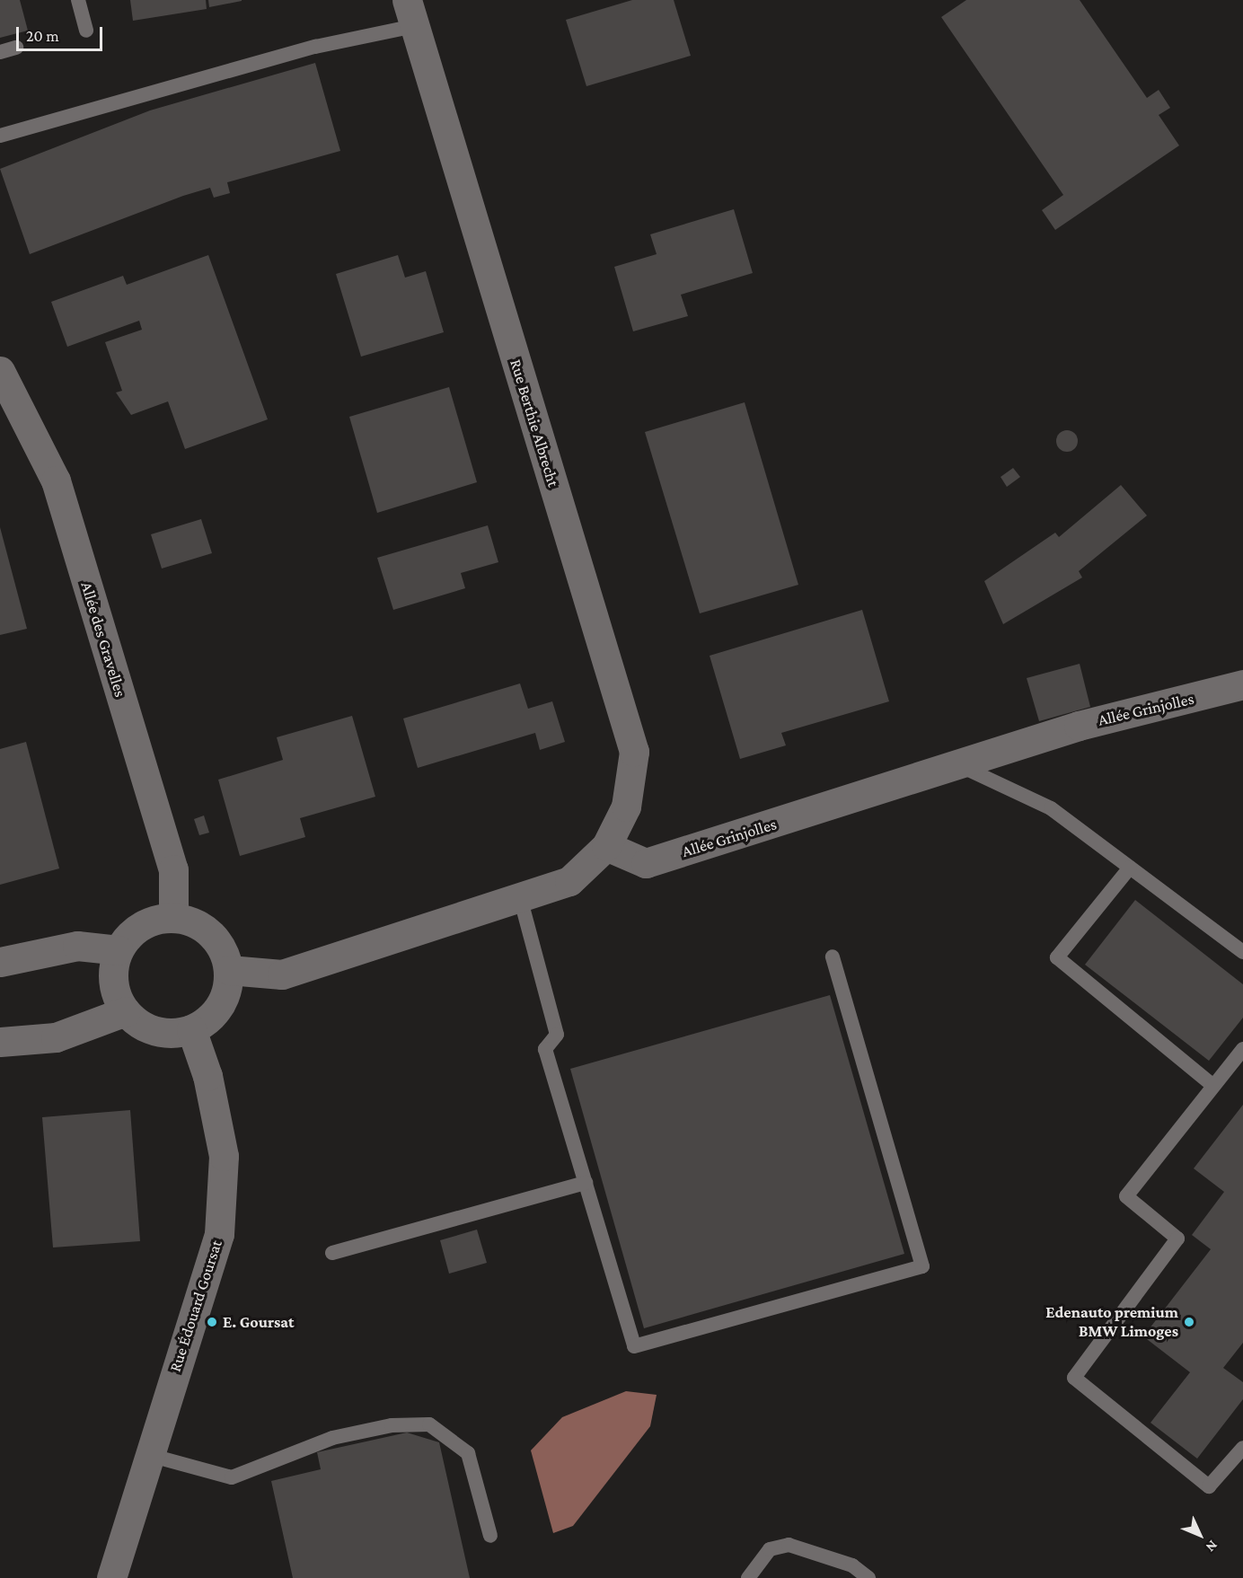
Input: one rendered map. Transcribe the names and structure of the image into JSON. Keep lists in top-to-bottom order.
{
  "streets": {
    "street": [
      "Rue Berthie Albrecht",
      "Allée des Gravelles",
      "Allée Grinjolles",
      "Rue Édouard Goursat"
    ]
  },
  "crossings": [
    ["Rue Berthie Albrecht", "Allée Grinjolles"],
    ["Allée des Gravelles", "Rue Édouard Goursat"]
  ],
  "places": ["E. Goursat", "Edenauto premium BMW Limoges"],
  "scale_bar": "20 m",
  "north": "bottom right"
}
